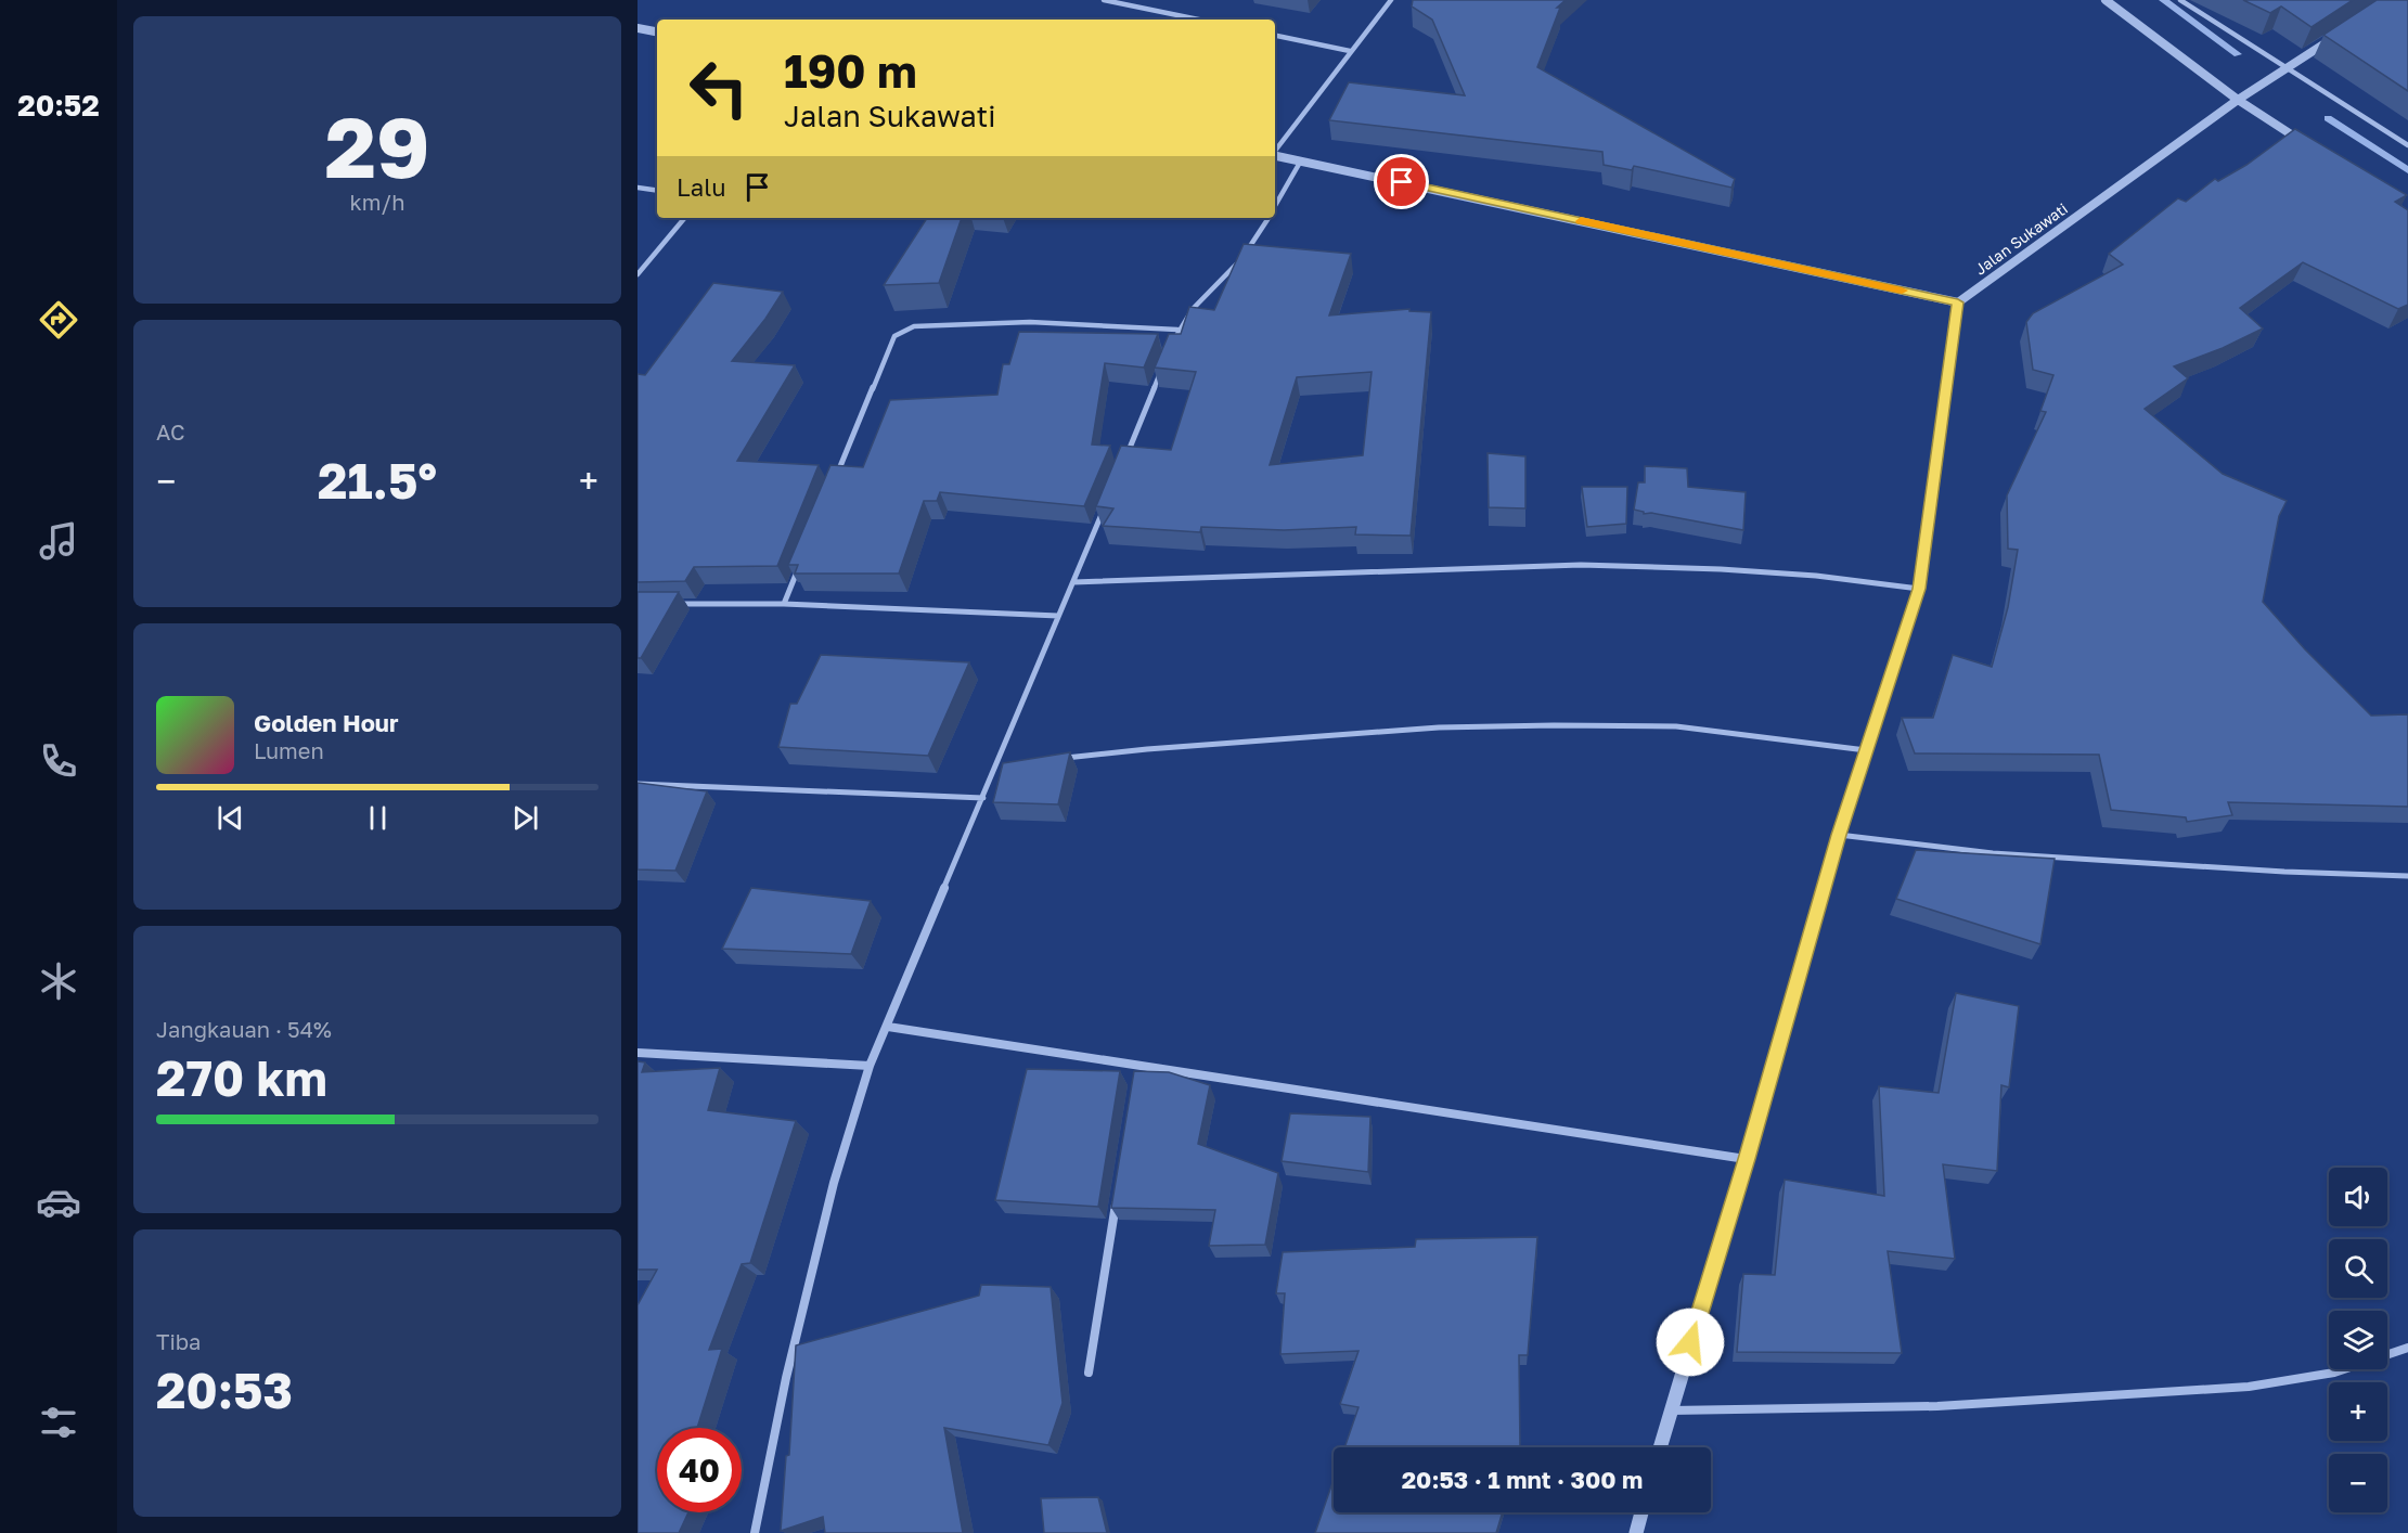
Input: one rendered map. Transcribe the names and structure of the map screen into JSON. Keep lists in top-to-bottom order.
{
  "streets": {
    "street": ["Jalan Sukawati"]
  },
  "page": {
    "tabs": "20:52",
    "tile": [
      ["29", "km/h"],
      "AC",
      ["Jangkauan · 54%", "270 km"],
      ["Tiba", "20:53"]
    ],
    "turn": ["190 m", "Jalan Sukawati"],
    "then": "Lalu",
    "heat": ["−", "21.5°", "+"],
    "song": ["Golden Hour", "Lumen"],
    "map_buttons": ["+", "−"],
    "limit": "40",
    "trip": "20:53 · 1 mnt · 300 m"
  }
}
